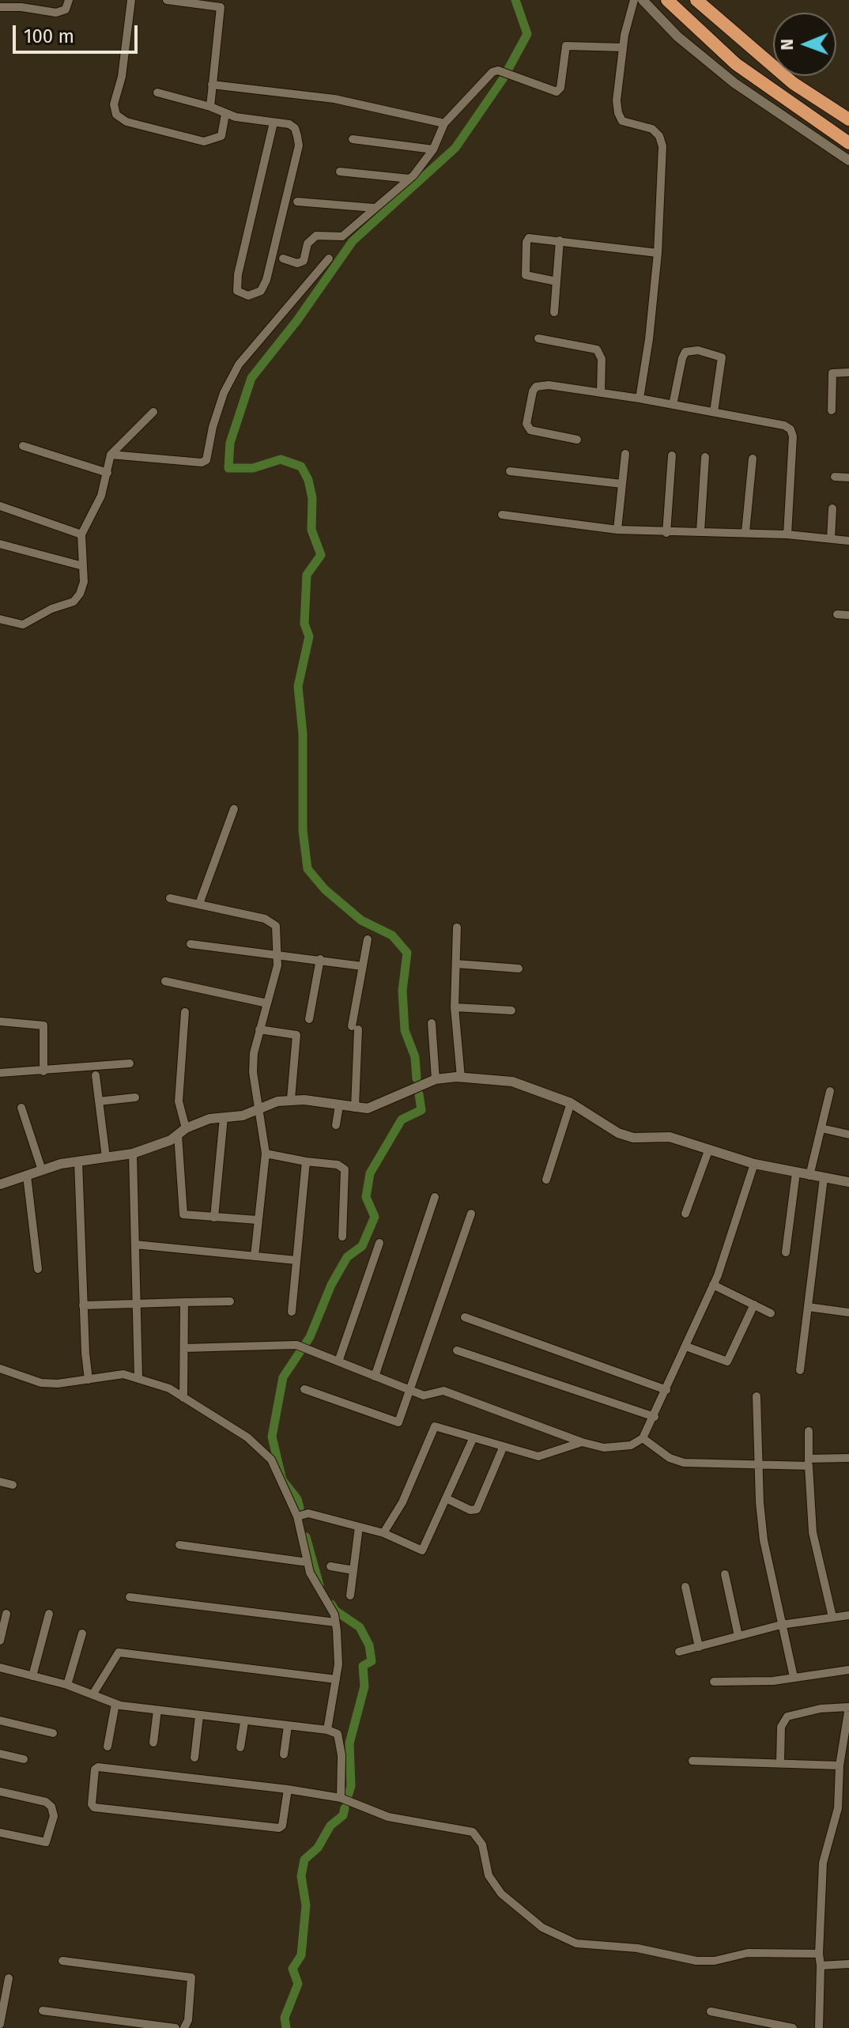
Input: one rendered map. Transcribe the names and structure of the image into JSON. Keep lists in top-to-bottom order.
{
  "scale_bar": "100 m",
  "north": "left"
}
